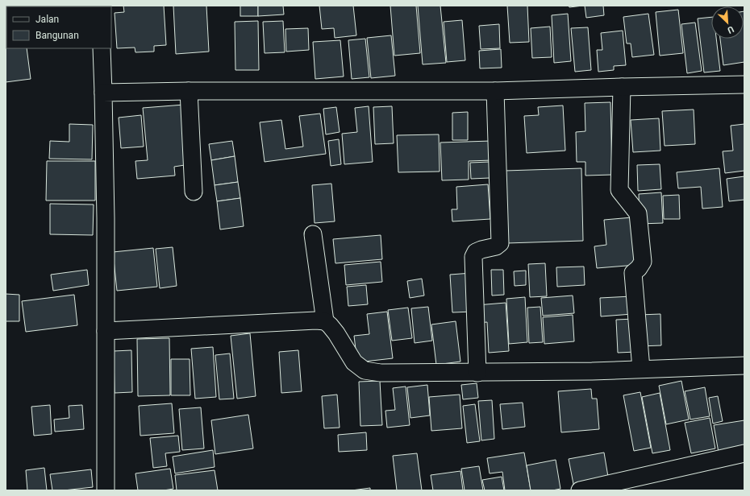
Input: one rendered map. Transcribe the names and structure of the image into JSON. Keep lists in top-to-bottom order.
{
  "legend": ["Jalan", "Bangunan"],
  "north": "bottom right"
}
